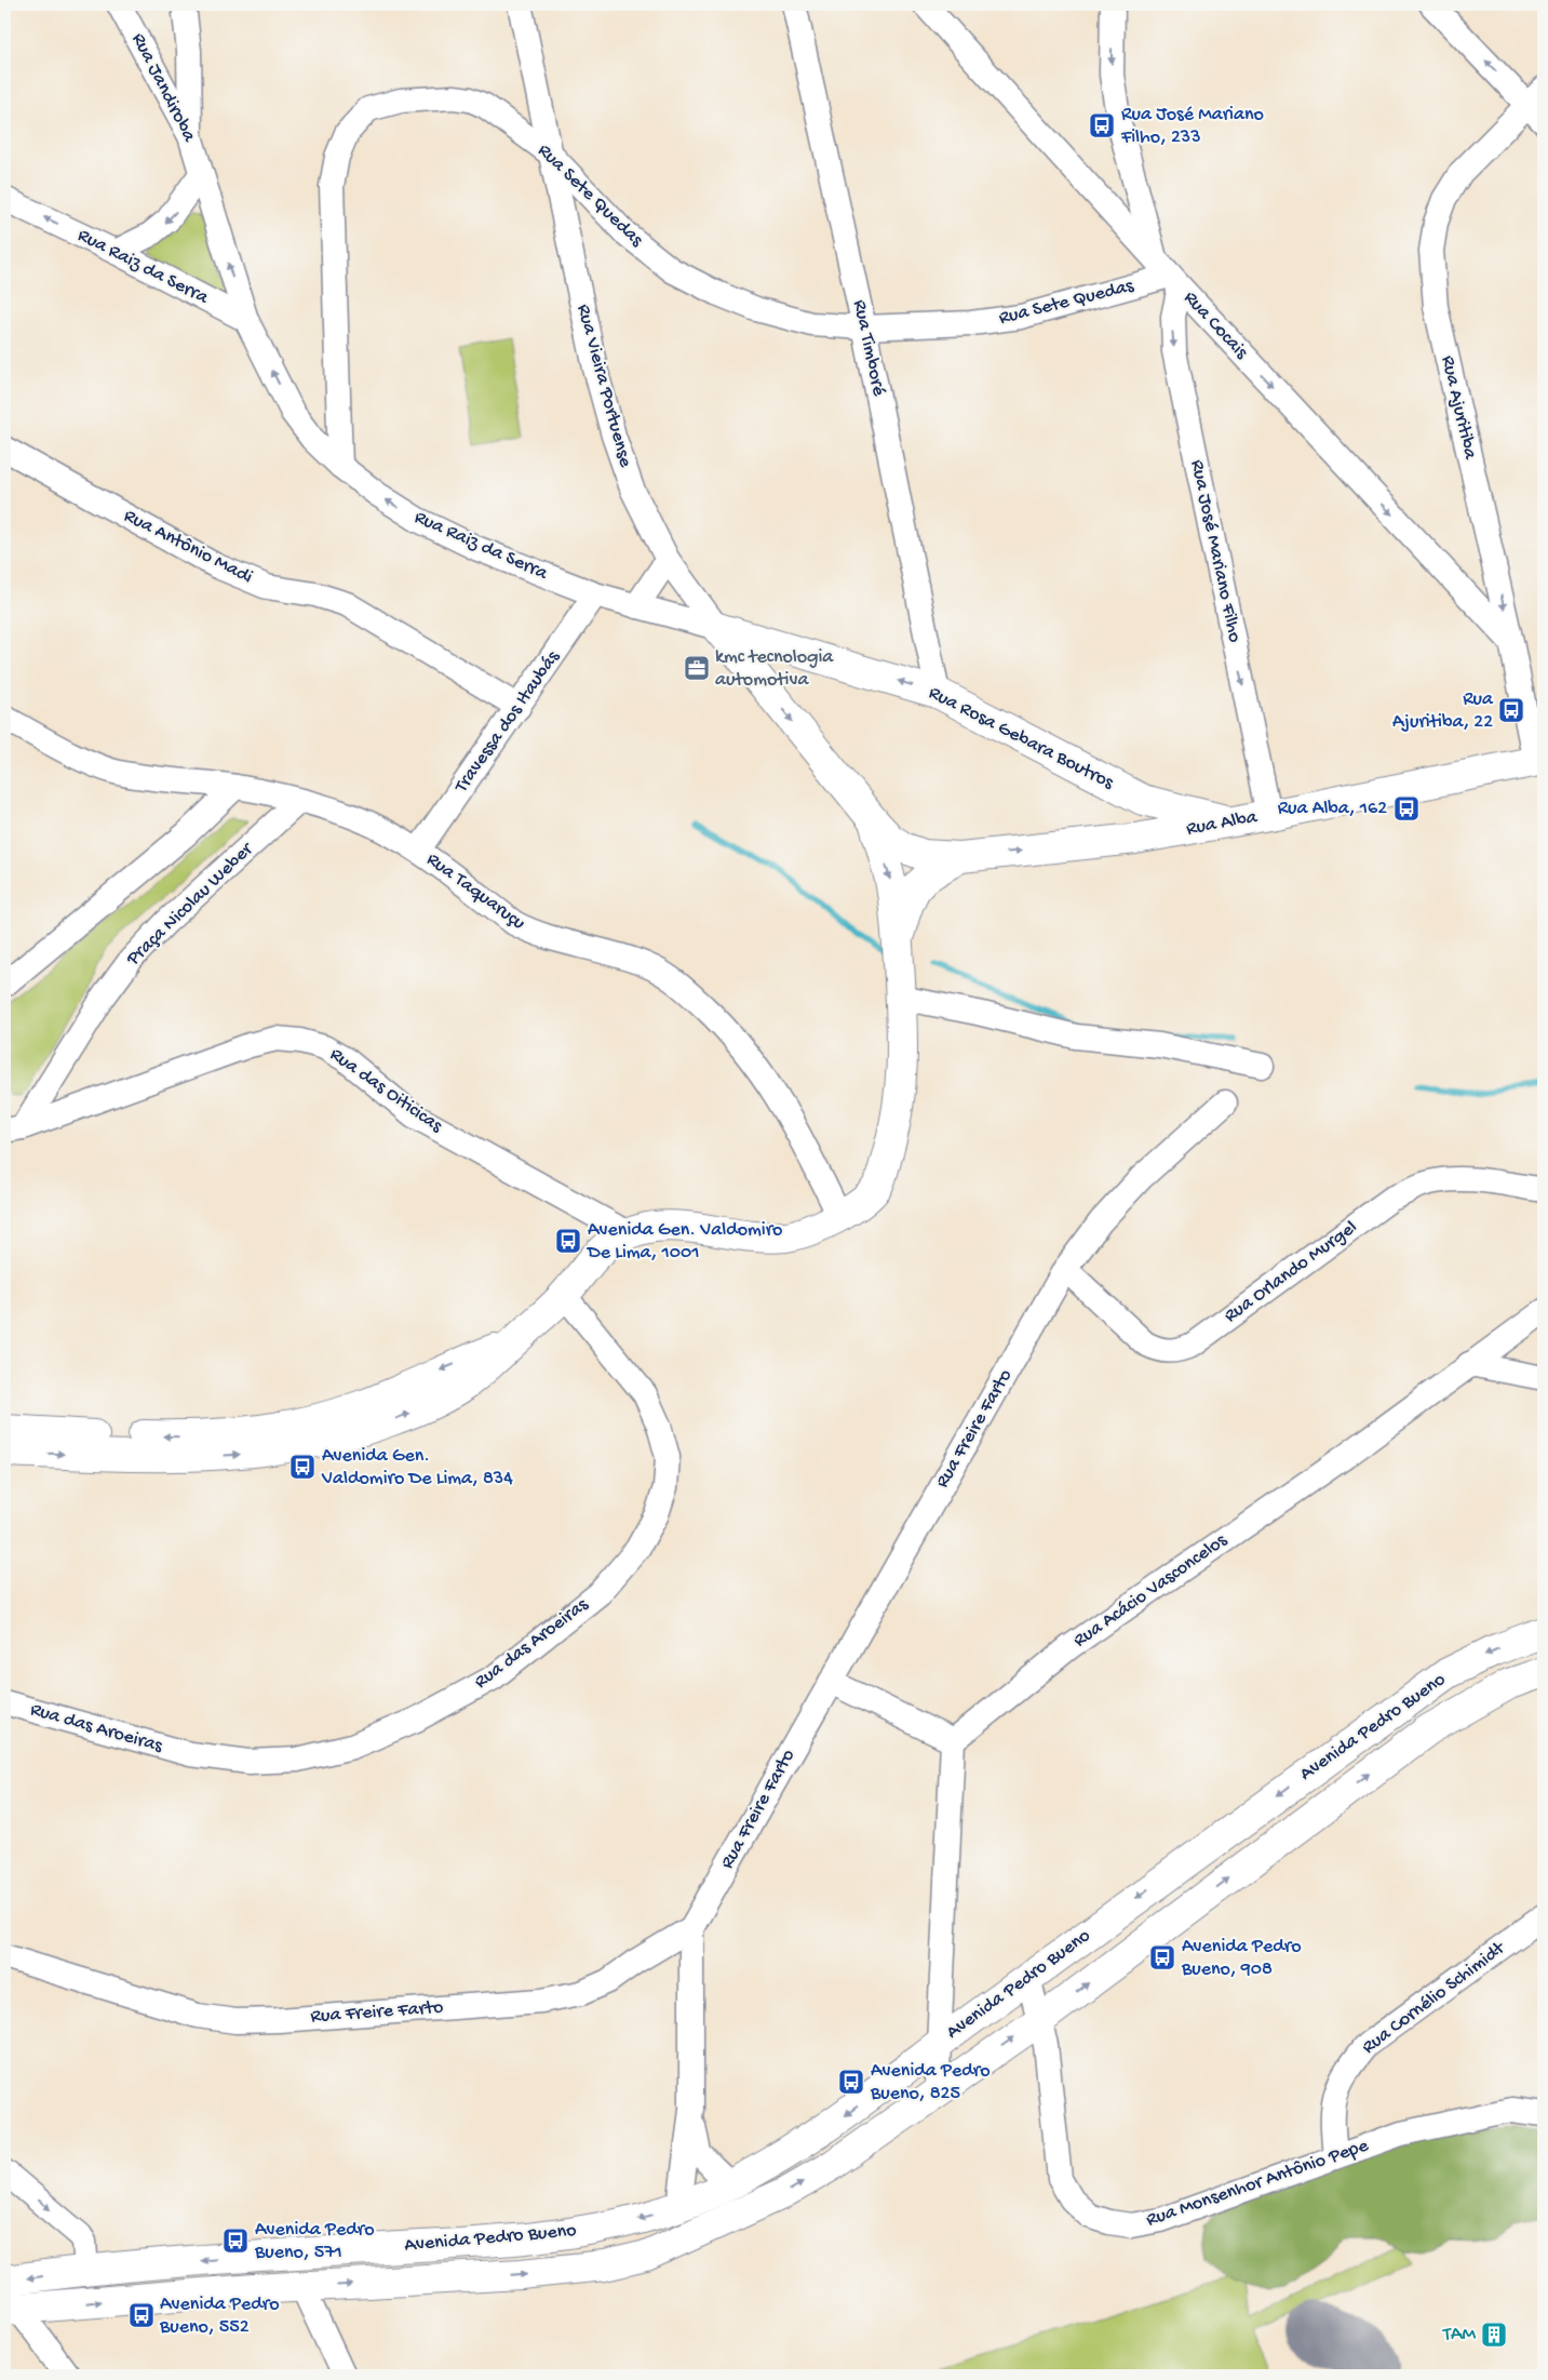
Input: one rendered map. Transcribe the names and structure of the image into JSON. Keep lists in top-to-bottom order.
{
  "streets": {
    "street": [
      "Rua Jandiroba",
      "Rua Sete Quedas",
      "Rua Raiz da Serra",
      "Rua Cocais",
      "Rua Timboré",
      "Rua Vieira Portuense",
      "Rua Ajuritiba",
      "Rua Antônio Madi",
      "Rua José Mariano Filho",
      "Travessa dos Itaubás",
      "Rua Rosa Gebara Boutros",
      "Rua Alba",
      "Rua Taquaruçu",
      "Praça Nicolau Weber",
      "Rua das Oiticicas",
      "Rua Orlando Murgel",
      "Rua Freire Farto",
      "Rua Acácio Vasconcelos",
      "Rua das Aroeiras",
      "Avenida Pedro Bueno",
      "Rua Cornélio Schimidt",
      "Rua Monsenhor Antônio Pepe"
    ]
  },
  "crossings": [
    ["Rua Jandiroba", "Rua Raiz da Serra"],
    ["Rua Sete Quedas", "Rua Raiz da Serra"],
    ["Rua Sete Quedas", "Rua Cocais"],
    ["Rua Sete Quedas", "Rua Timboré"],
    ["Rua Sete Quedas", "Rua Vieira Portuense"],
    ["Rua Sete Quedas", "Rua José Mariano Filho"],
    ["Rua Raiz da Serra", "Rua Vieira Portuense"],
    ["Rua Raiz da Serra", "Travessa dos Itaubás"],
    ["Rua Raiz da Serra", "Rua Rosa Gebara Boutros"],
    ["Rua Cocais", "Rua Ajuritiba"],
    ["Rua Cocais", "Rua José Mariano Filho"],
    ["Rua Timboré", "Rua Rosa Gebara Boutros"],
    ["Rua Vieira Portuense", "Rua Rosa Gebara Boutros"],
    ["Rua Vieira Portuense", "Rua Alba"],
    ["Rua Ajuritiba", "Rua Alba"],
    ["Rua Antônio Madi", "Travessa dos Itaubás"],
    ["Rua José Mariano Filho", "Rua Alba"],
    ["Travessa dos Itaubás", "Rua Taquaruçu"],
    ["Rua Rosa Gebara Boutros", "Rua Alba"],
    ["Rua Taquaruçu", "Praça Nicolau Weber"],
    ["Praça Nicolau Weber", "Rua das Oiticicas"],
    ["Rua Orlando Murgel", "Rua Freire Farto"],
    ["Avenida Pedro Bueno", "Rua Monsenhor Antônio Pepe"],
    ["Rua Cornélio Schimidt", "Rua Monsenhor Antônio Pepe"]
  ],
  "one_way": [
    "Rua Jandiroba",
    "Rua Raiz da Serra",
    "Rua Cocais",
    "Rua José Mariano Filho"
  ],
  "places": {
    "bus stop": [
      "Rua José Mariano Filho, 233",
      "Rua Ajuritiba, 22",
      "Rua Alba, 162",
      "Avenida Gen. Valdomiro De Lima, 1001",
      "Avenida Gen. Valdomiro De Lima, 834",
      "Avenida Pedro Bueno, 908",
      "Avenida Pedro Bueno, 825",
      "Avenida Pedro Bueno, 571",
      "Avenida Pedro Bueno, 552"
    ],
    "office": ["kmc tecnologia automotiva"],
    "building": ["TAM"]
  }
}
